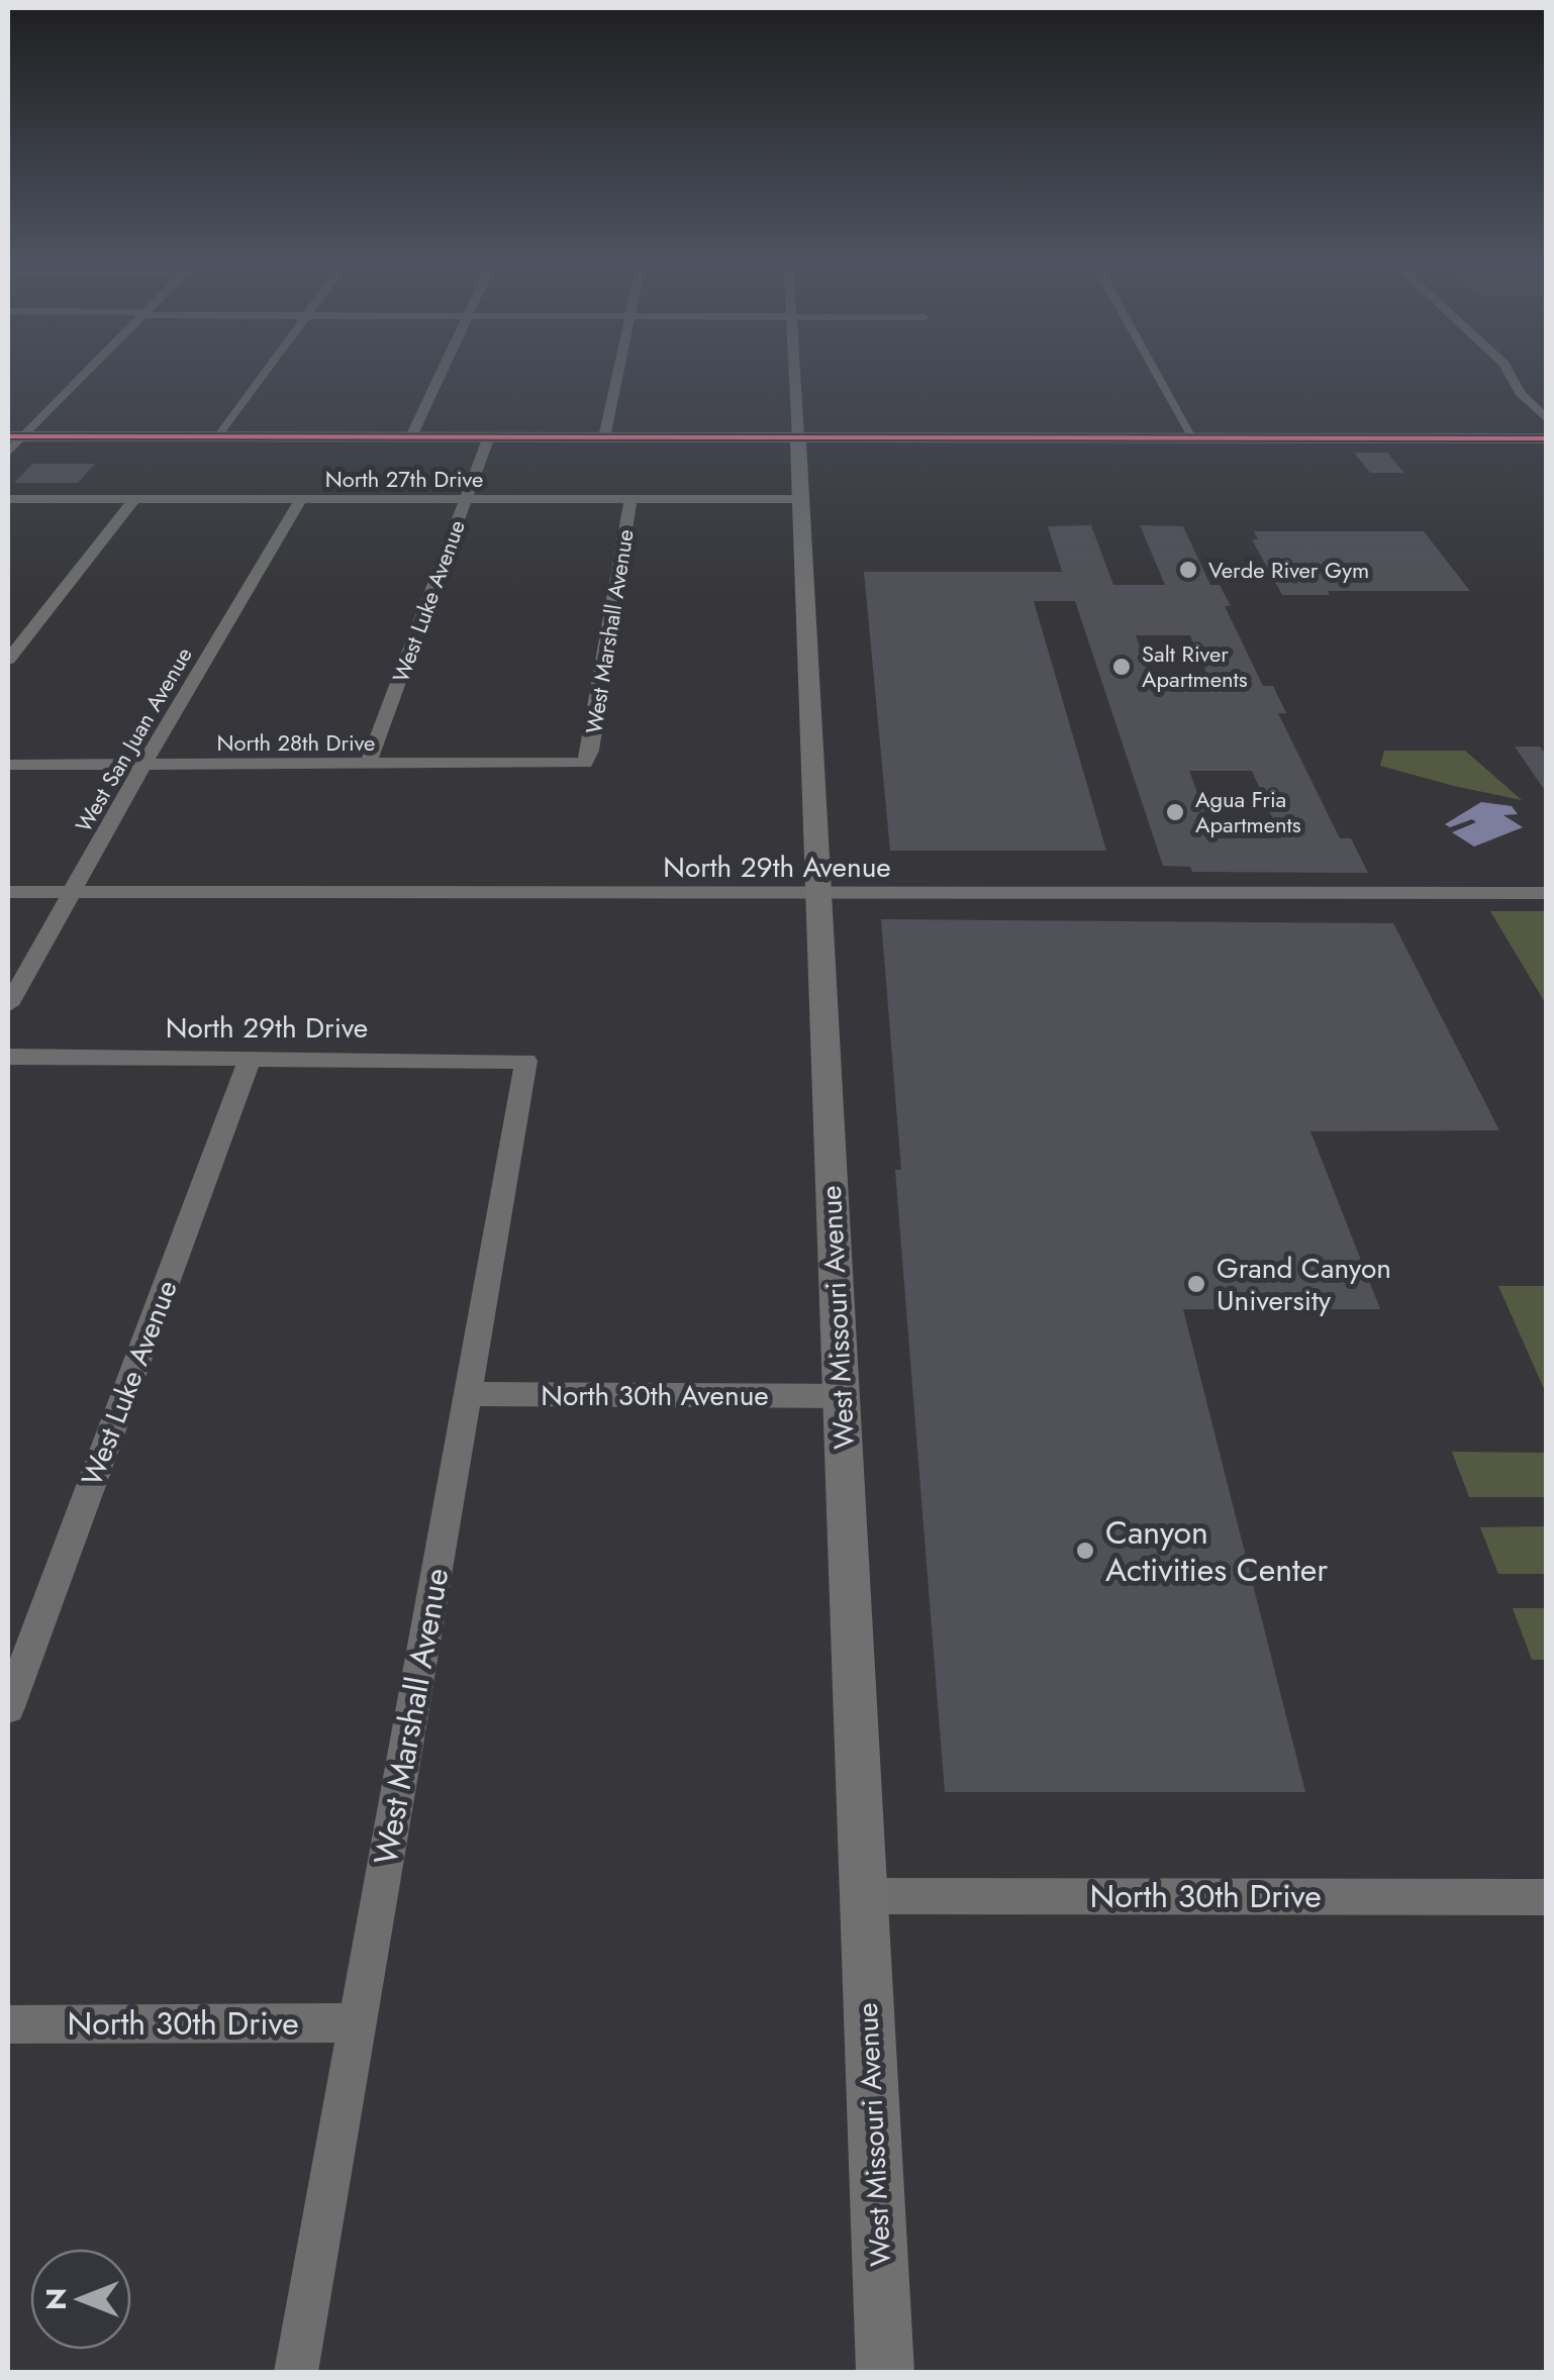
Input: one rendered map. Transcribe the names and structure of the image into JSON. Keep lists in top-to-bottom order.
{
  "streets": {
    "main road": ["West Missouri Avenue"],
    "street": [
      "North 27th Drive",
      "West Luke Avenue",
      "West Marshall Avenue",
      "West San Juan Avenue",
      "North 28th Drive",
      "North 29th Avenue",
      "North 29th Drive",
      "North 30th Avenue",
      "North 30th Drive"
    ]
  },
  "crossings": [
    ["North 27th Drive", "West Luke Avenue"],
    ["North 27th Drive", "West Marshall Avenue"],
    ["North 27th Drive", "West San Juan Avenue"],
    ["North 27th Drive", "West Missouri Avenue"],
    ["West Luke Avenue", "North 28th Drive"],
    ["West Luke Avenue", "North 29th Drive"],
    ["West Marshall Avenue", "North 28th Drive"],
    ["West Marshall Avenue", "North 29th Drive"],
    ["West Marshall Avenue", "North 30th Avenue"],
    ["West Marshall Avenue", "North 30th Drive"],
    ["West San Juan Avenue", "North 28th Drive"],
    ["West San Juan Avenue", "North 29th Avenue"],
    ["North 29th Avenue", "West Missouri Avenue"],
    ["West Missouri Avenue", "North 30th Avenue"],
    ["West Missouri Avenue", "North 30th Drive"]
  ],
  "places": [
    "Verde River Gym",
    "Salt River Apartments",
    "Agua Fria Apartments",
    "Grand Canyon University",
    "Canyon Activities Center"
  ],
  "north": "left"
}
